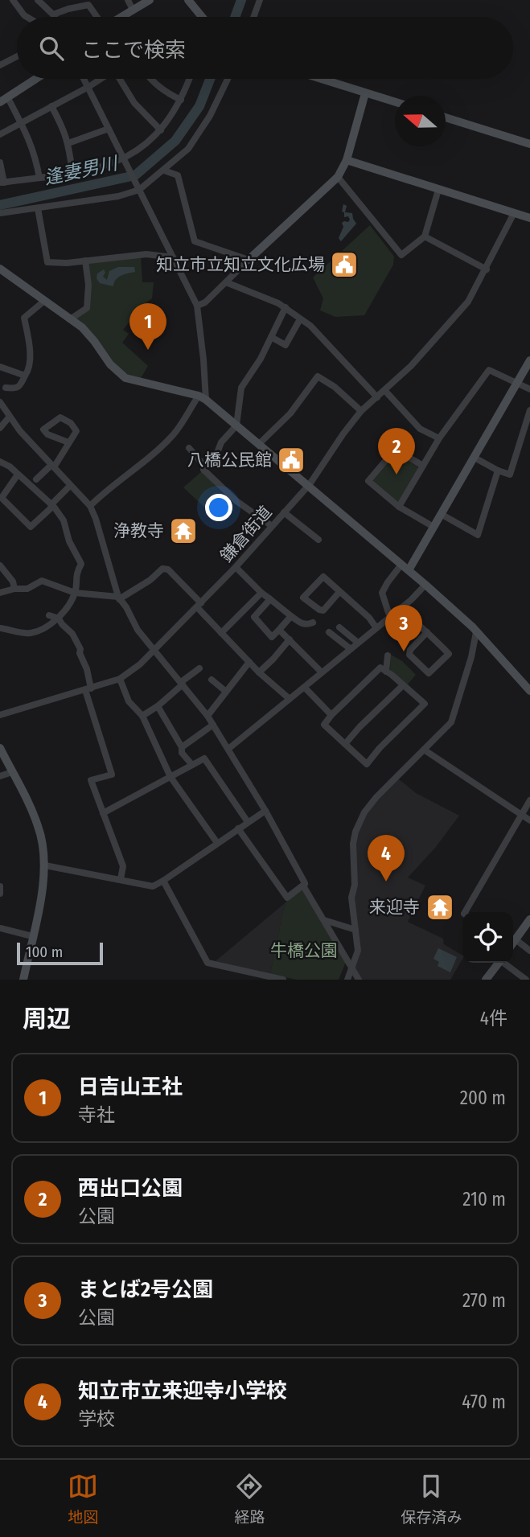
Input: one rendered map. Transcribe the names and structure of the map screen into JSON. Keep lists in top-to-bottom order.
{
  "streets": {
    "street": ["鎌倉街道"]
  },
  "water": ["逢妻男川"],
  "parks": ["牛橋公園"],
  "places": {
    "public building": ["知立市立知立文化広場", "八橋公民館"],
    "temple": ["浄教寺", "来迎寺"]
  },
  "scale_bar": "100 m",
  "north": "left",
  "page": {
    "search": "ここで検索",
    "pins": [
      "1",
      "2",
      "3",
      "4"
    ],
    "scale": "100 m",
    "heading": ["周辺", "4件"],
    "list": [
      {
        "mark": "1",
        "name": "日吉山王社",
        "note": "寺社",
        "value": "200 m"
      },
      {
        "mark": "2",
        "name": "西出口公園",
        "note": "公園",
        "value": "210 m"
      },
      {
        "mark": "3",
        "name": "まとば2号公園",
        "note": "公園",
        "value": "270 m"
      },
      {
        "mark": "4",
        "name": "知立市立来迎寺小学校",
        "note": "学校",
        "value": "470 m"
      }
    ],
    "nav": ["地図", "経路", "保存済み"]
  }
}
